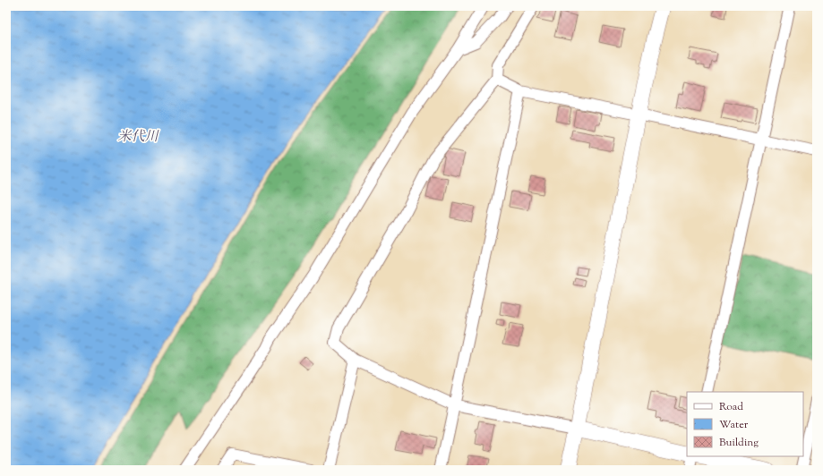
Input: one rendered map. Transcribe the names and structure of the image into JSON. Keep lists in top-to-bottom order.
{
  "water": ["米代川"],
  "legend": ["Road", "Water", "Building"]
}
